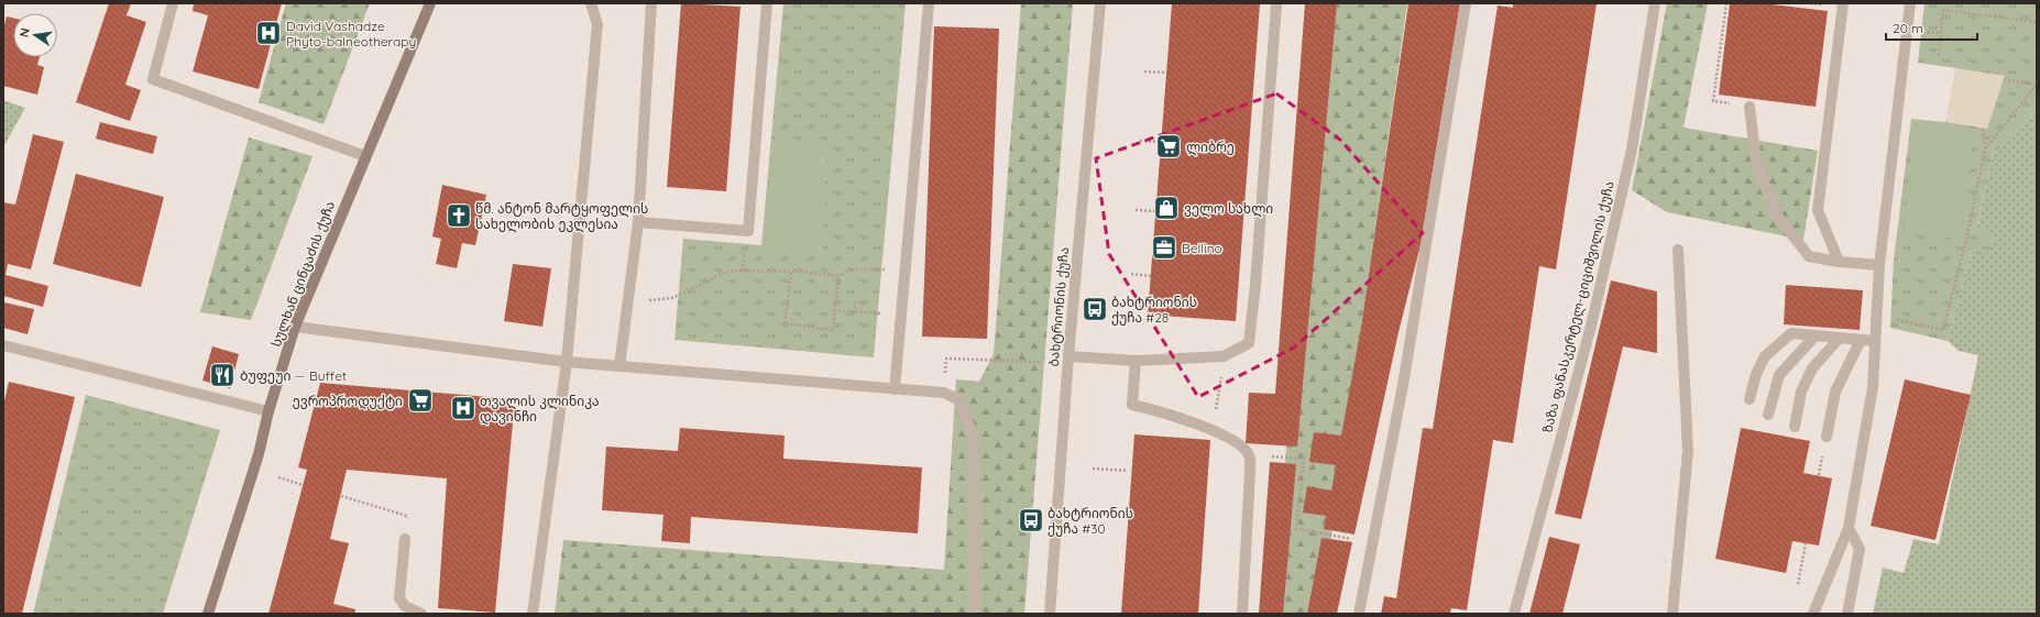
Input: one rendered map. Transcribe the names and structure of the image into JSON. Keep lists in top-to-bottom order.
{
  "streets": {
    "main road": ["სულხან ცინცაძის ქუჩა"],
    "street": ["ბახტრიონის ქუჩა", "ზაზა ფანასკერტელ-ციციშვილის ქუჩა"]
  },
  "places": {
    "hospital": ["David Vashadze Phyto-balneotherapy", "თვალის კლინიკა დავინჩი"],
    "supermarket": ["ლიბრე", "ევროპროდუქტი"],
    "shop": ["ველო სახლი"],
    "church": ["წმ. ანტონ მარტყოფელის სახელობის ეკლესია"],
    "office": ["Bellino"],
    "bus stop": ["ბახტრიონის ქუჩა #28", "ბახტრიონის ქუჩა #30"],
    "restaurant": ["Ბუფეუი — Buffet"]
  },
  "scale_bar": "20 m",
  "north": "left"
}
